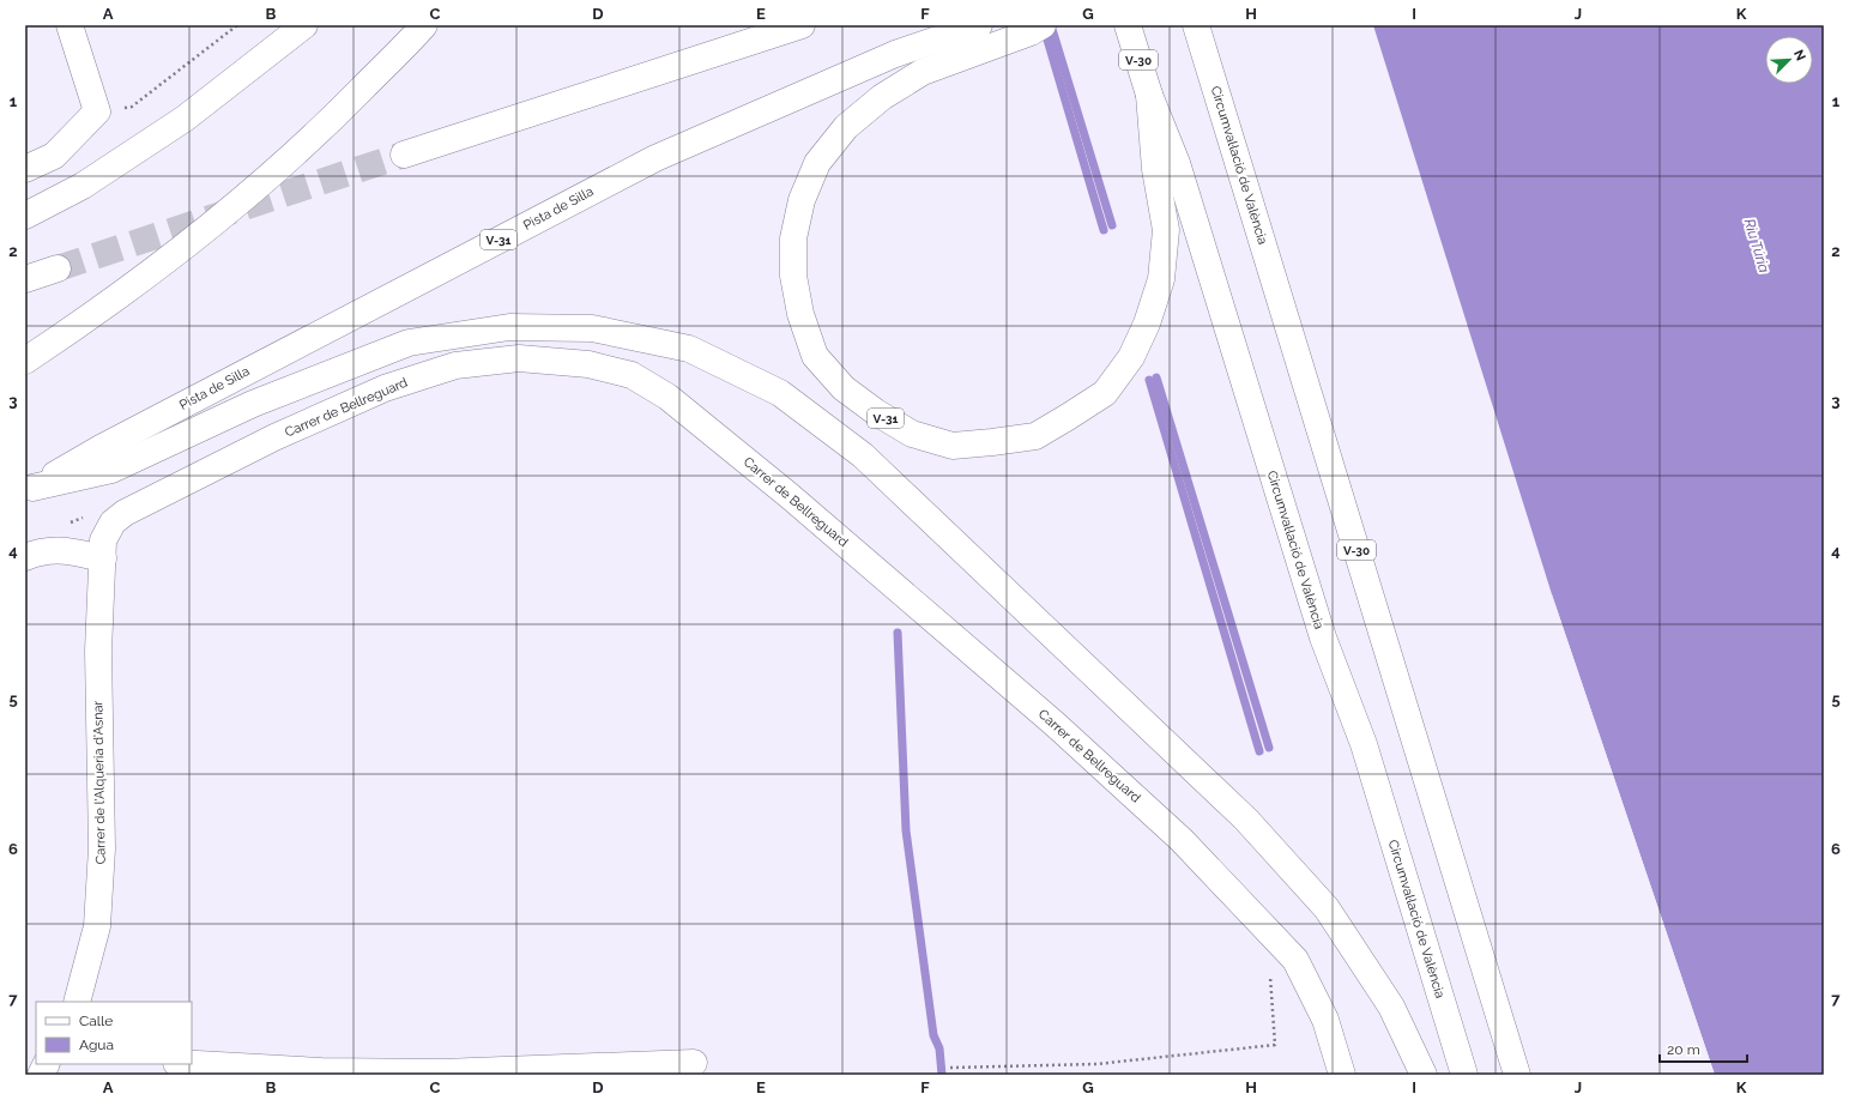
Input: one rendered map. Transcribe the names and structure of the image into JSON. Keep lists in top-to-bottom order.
{
  "streets": {
    "main road": [
      "V-30",
      "Circumval·lació de València",
      "Pista de Silla",
      "V-31",
      "Carrer de Bellreguard",
      "Carrer de l'Alqueria d'Asnar"
    ]
  },
  "crossings": [
    ["Circumval·lació de València", "V-31"],
    ["Carrer de Bellreguard", "Carrer de l'Alqueria d'Asnar"]
  ],
  "water": ["Riu Túria"],
  "legend": ["Calle", "Agua"],
  "scale_bar": "20 m",
  "north": "top right",
  "grid": {
    "columns": [
      "A",
      "B",
      "C",
      "D",
      "E",
      "F",
      "G",
      "H",
      "I",
      "J",
      "K"
    ],
    "rows": [
      "1",
      "2",
      "3",
      "4",
      "5",
      "6",
      "7"
    ]
  }
}
